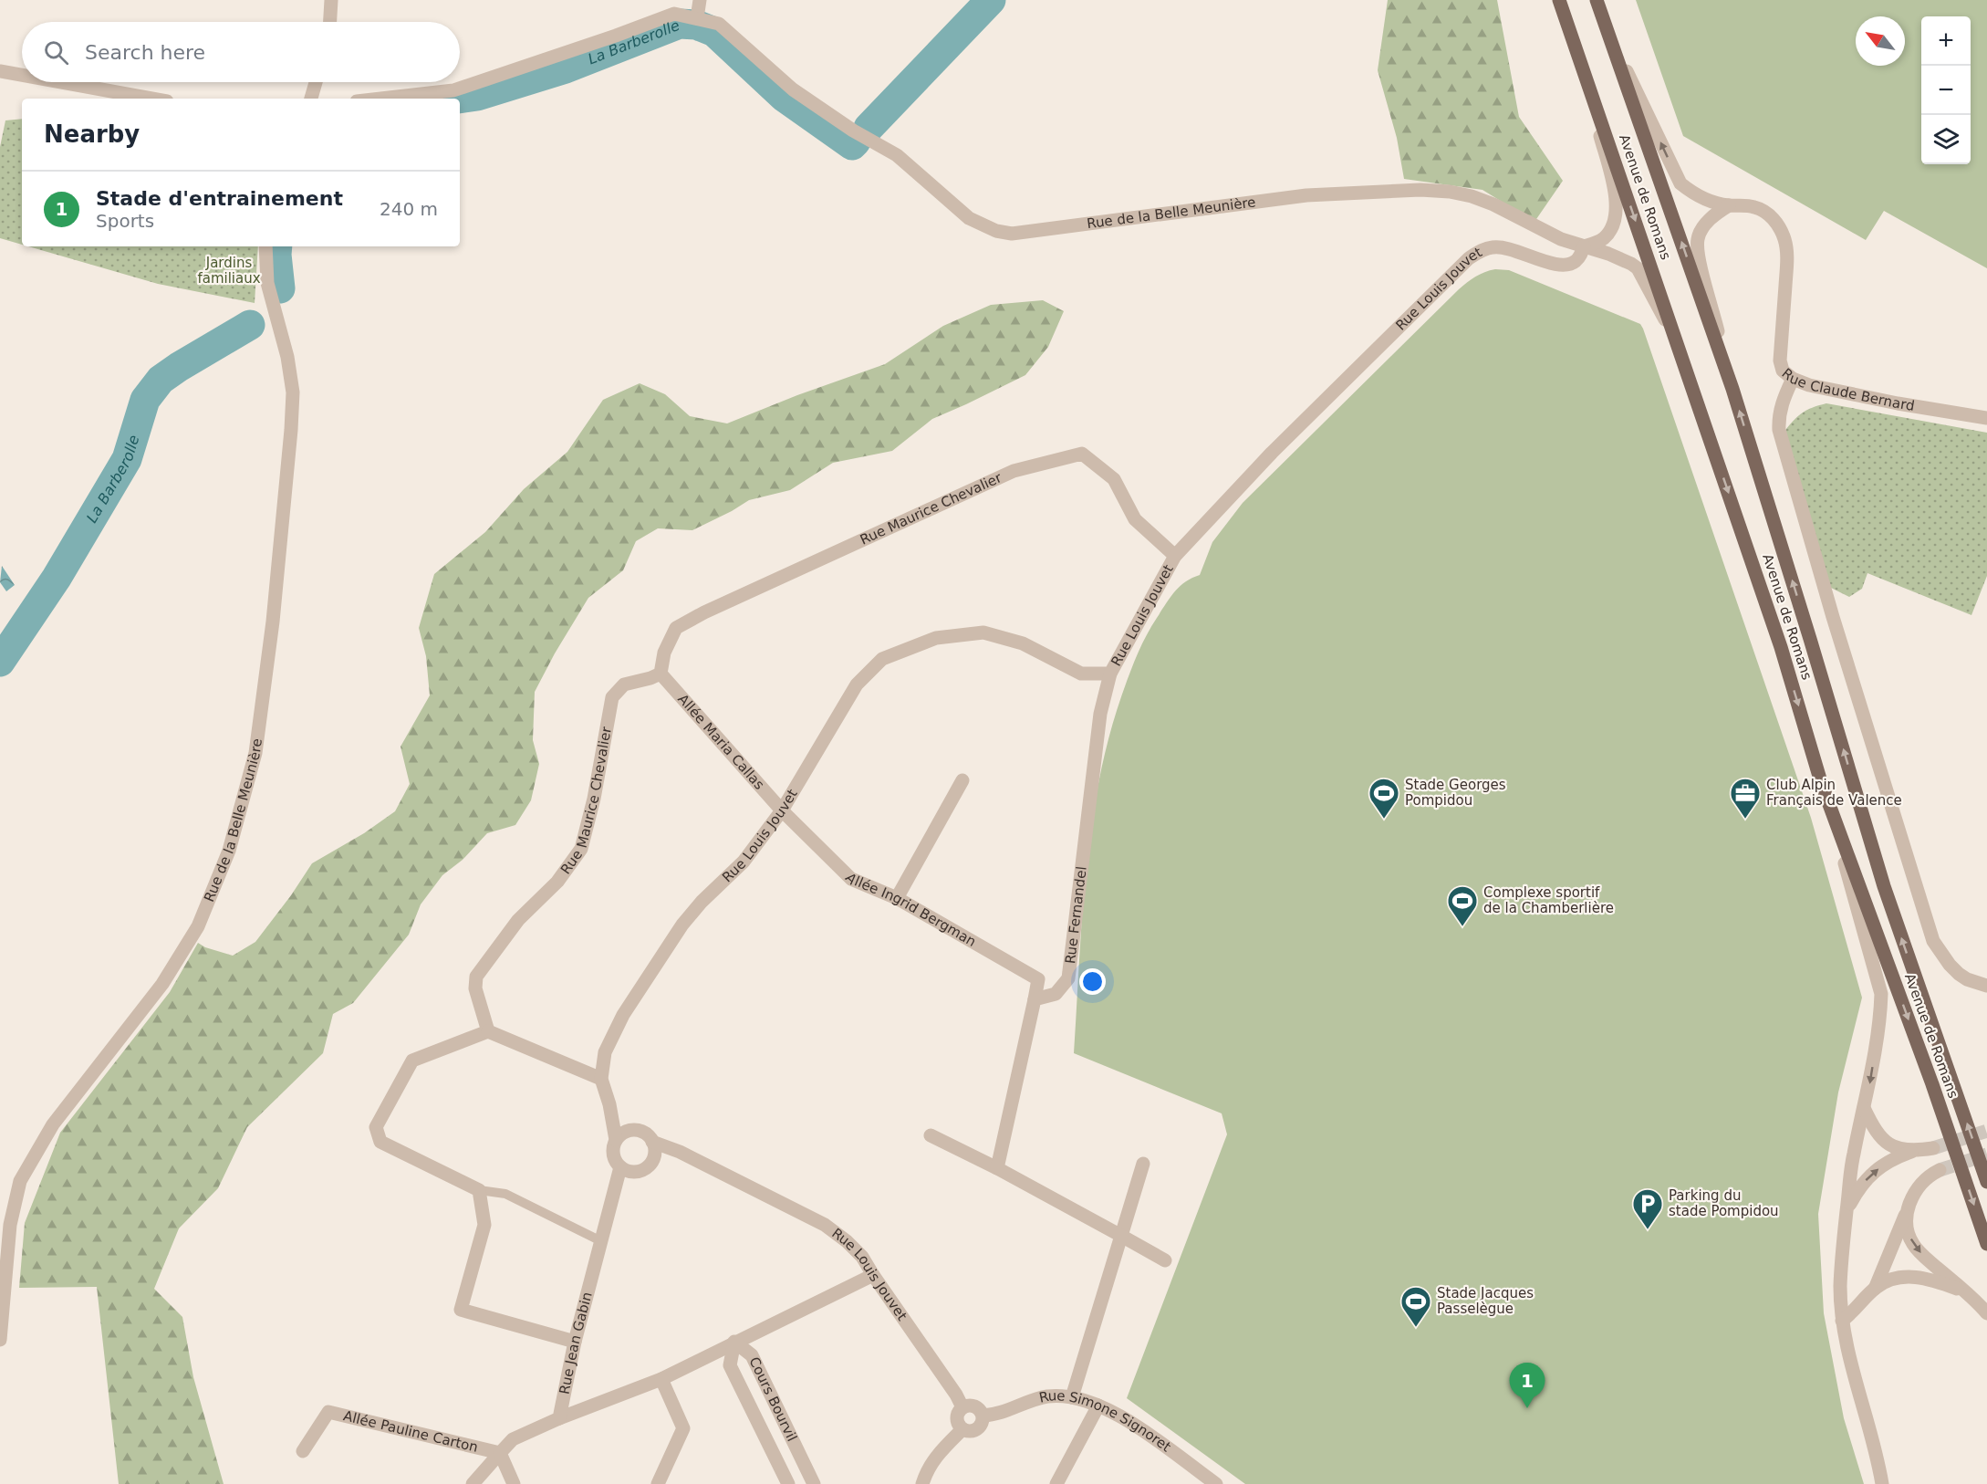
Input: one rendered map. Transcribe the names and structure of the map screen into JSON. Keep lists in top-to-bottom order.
{
  "streets": {
    "main road": ["Avenue de Romans"],
    "street": [
      "Rue de la Belle Meunière",
      "Rue Louis Jouvet",
      "Rue Claude Bernard",
      "Rue Maurice Chevalier",
      "Allée Maria Callas",
      "Allée Ingrid Bergman",
      "Rue Fernandel",
      "Rue Jean Gabin",
      "Cours Bourvil",
      "Rue Simone Signoret",
      "Allée Pauline Carton"
    ]
  },
  "crossings": [
    ["Avenue de Romans", "Rue de la Belle Meunière"],
    ["Avenue de Romans", "Rue Claude Bernard"],
    ["Rue de la Belle Meunière", "Rue Louis Jouvet"],
    ["Rue Louis Jouvet", "Rue Maurice Chevalier"],
    ["Rue Louis Jouvet", "Allée Maria Callas"],
    ["Rue Louis Jouvet", "Allée Ingrid Bergman"],
    ["Rue Louis Jouvet", "Rue Fernandel"],
    ["Rue Louis Jouvet", "Rue Jean Gabin"],
    ["Rue Louis Jouvet", "Rue Simone Signoret"],
    ["Rue Maurice Chevalier", "Allée Maria Callas"],
    ["Allée Maria Callas", "Allée Ingrid Bergman"],
    ["Allée Ingrid Bergman", "Rue Fernandel"]
  ],
  "water": ["La Barberolle"],
  "parks": ["Jardins familiaux"],
  "places": {
    "sports": ["Stade Georges Pompidou", "Complexe sportif de la Chamberlière", "Stade Jacques Passelègue"],
    "office": ["Club Alpin Français de Valence"],
    "parking": ["Parking du stade Pompidou"]
  },
  "north": "top left",
  "page": {
    "map_buttons": ["+", "−"],
    "search": "Search here",
    "heading": "Nearby",
    "list": [
      {
        "mark": "1",
        "name": "Stade d'entrainement",
        "note": "Sports",
        "value": "240 m"
      }
    ],
    "pins": "1"
  }
}
